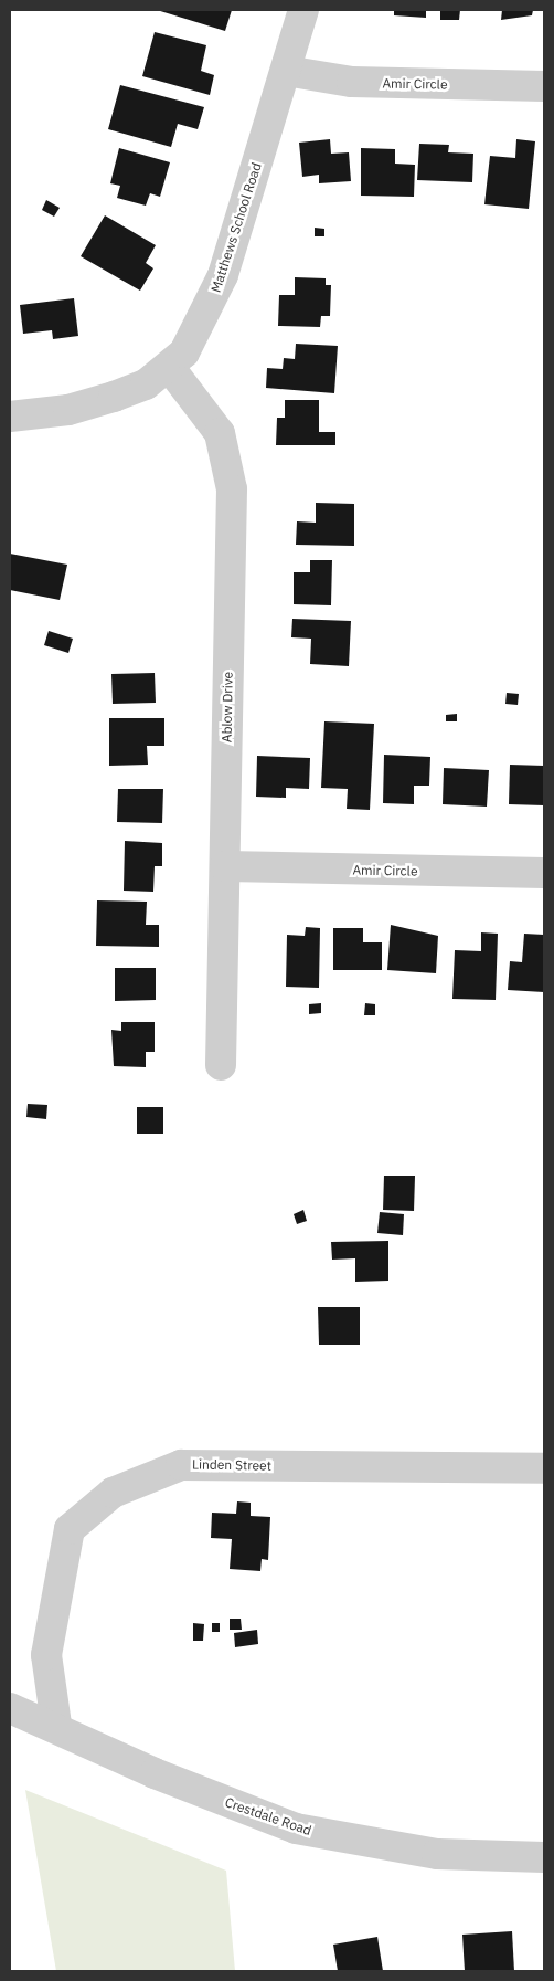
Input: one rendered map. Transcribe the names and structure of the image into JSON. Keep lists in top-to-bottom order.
{
  "streets": {
    "street": [
      "Amir Circle",
      "Matthews School Road",
      "Ablow Drive",
      "Linden Street",
      "Crestdale Road"
    ]
  },
  "crossings": [
    ["Amir Circle", "Matthews School Road"],
    ["Amir Circle", "Ablow Drive"],
    ["Matthews School Road", "Ablow Drive"],
    ["Linden Street", "Crestdale Road"]
  ]
}
